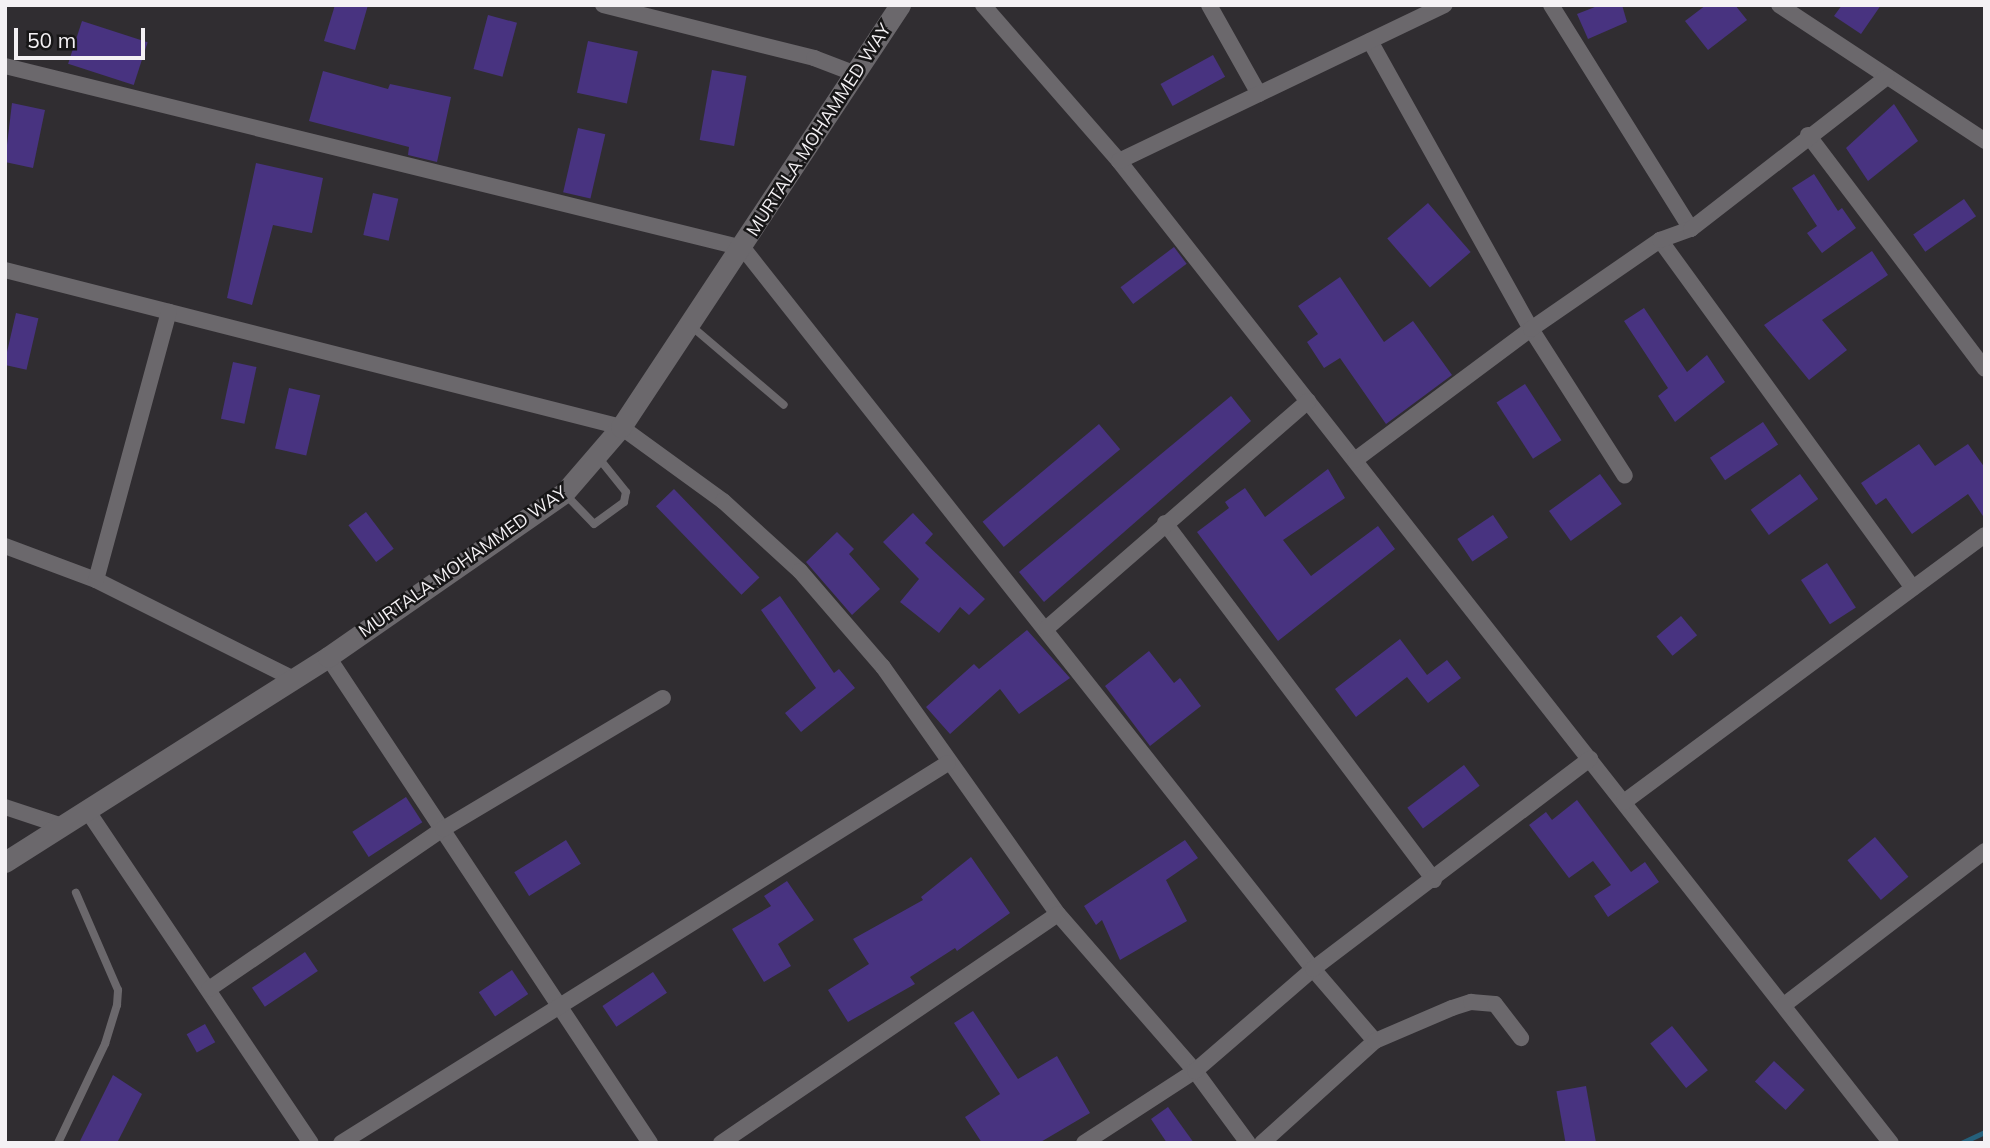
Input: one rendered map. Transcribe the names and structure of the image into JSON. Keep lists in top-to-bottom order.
{
  "streets": {
    "street": ["MURTALA MOHAMMED WAY"]
  },
  "scale_bar": "50 m"
}
